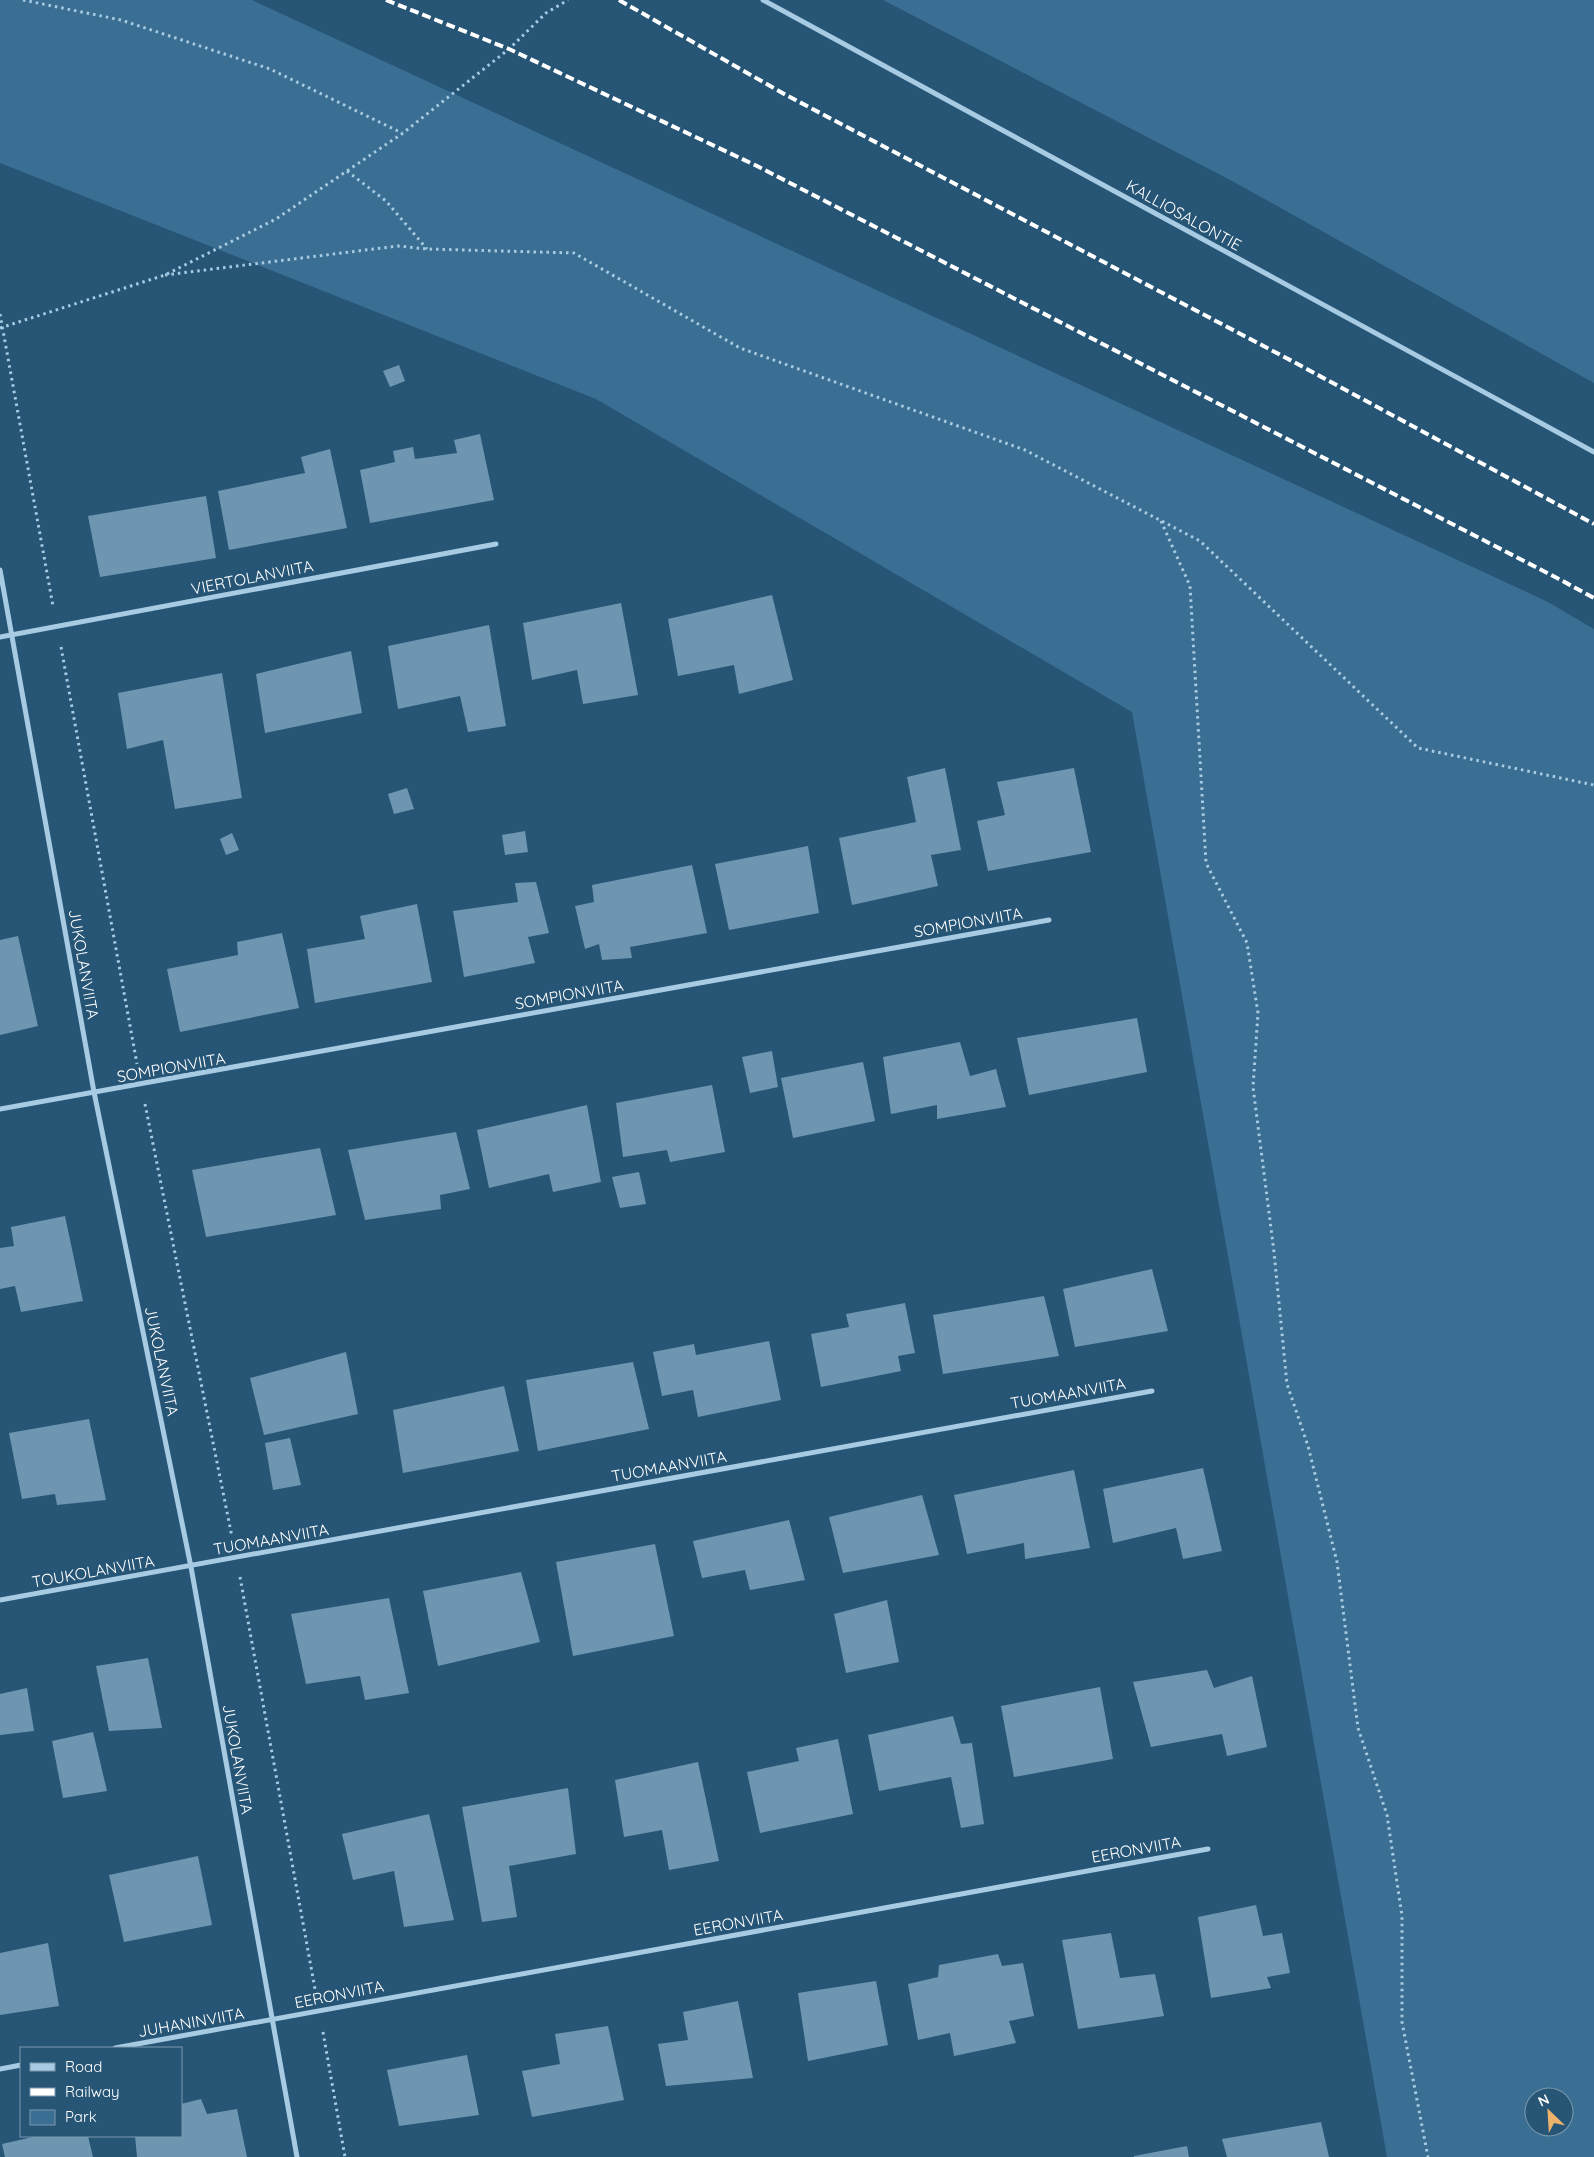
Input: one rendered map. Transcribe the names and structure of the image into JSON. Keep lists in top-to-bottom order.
{
  "streets": {
    "street": [
      "KALLIOSALONTIE",
      "VIERTOLANVIITA",
      "SOMPIONVIITA",
      "JUKOLANVIITA",
      "TUOMAANVIITA",
      "TOUKOLANVIITA",
      "EERONVIITA",
      "JUHANINVIITA"
    ]
  },
  "crossings": [
    ["VIERTOLANVIITA", "JUKOLANVIITA"],
    ["SOMPIONVIITA", "JUKOLANVIITA"],
    ["JUKOLANVIITA", "TUOMAANVIITA"],
    ["JUKOLANVIITA", "TOUKOLANVIITA"],
    ["JUKOLANVIITA", "EERONVIITA"],
    ["JUKOLANVIITA", "JUHANINVIITA"],
    ["TUOMAANVIITA", "TOUKOLANVIITA"],
    ["EERONVIITA", "JUHANINVIITA"]
  ],
  "legend": ["Road", "Railway", "Park"],
  "north": "top left"
}
